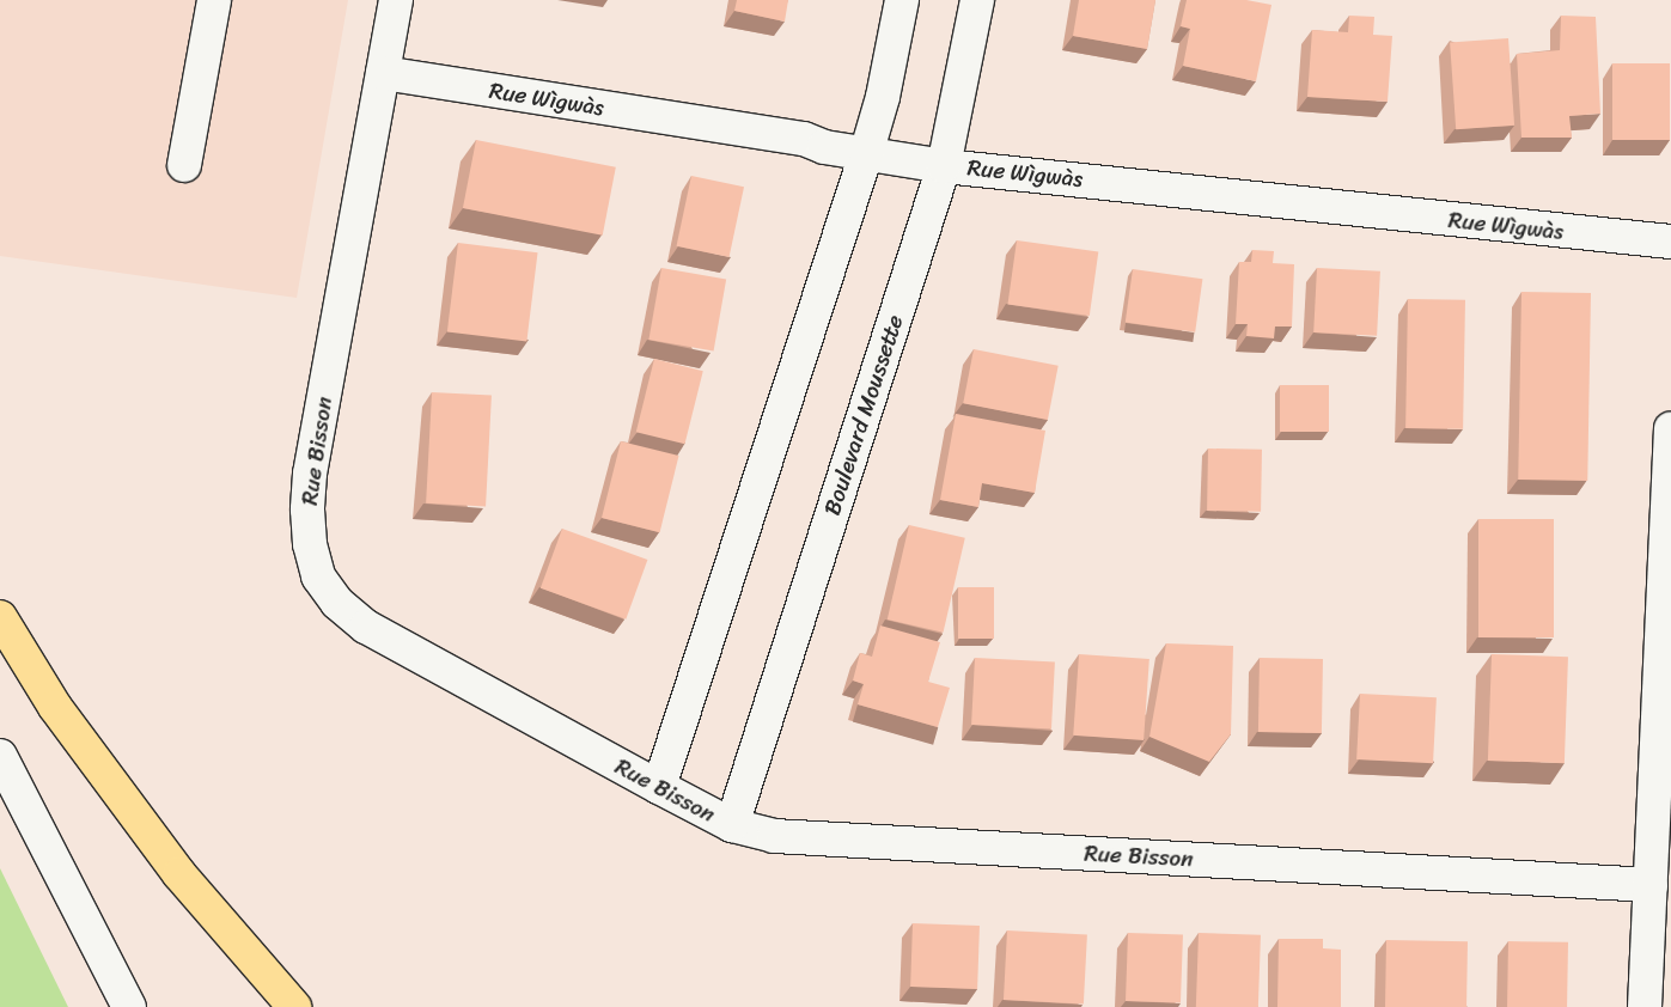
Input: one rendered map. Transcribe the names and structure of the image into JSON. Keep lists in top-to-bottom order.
{
  "streets": {
    "street": ["Rue Wìgwàs", "Boulevard Moussette", "Rue Bisson"]
  },
  "crossings": [
    ["Rue Wìgwàs", "Boulevard Moussette"],
    ["Rue Wìgwàs", "Rue Bisson"],
    ["Boulevard Moussette", "Rue Bisson"]
  ]
}
